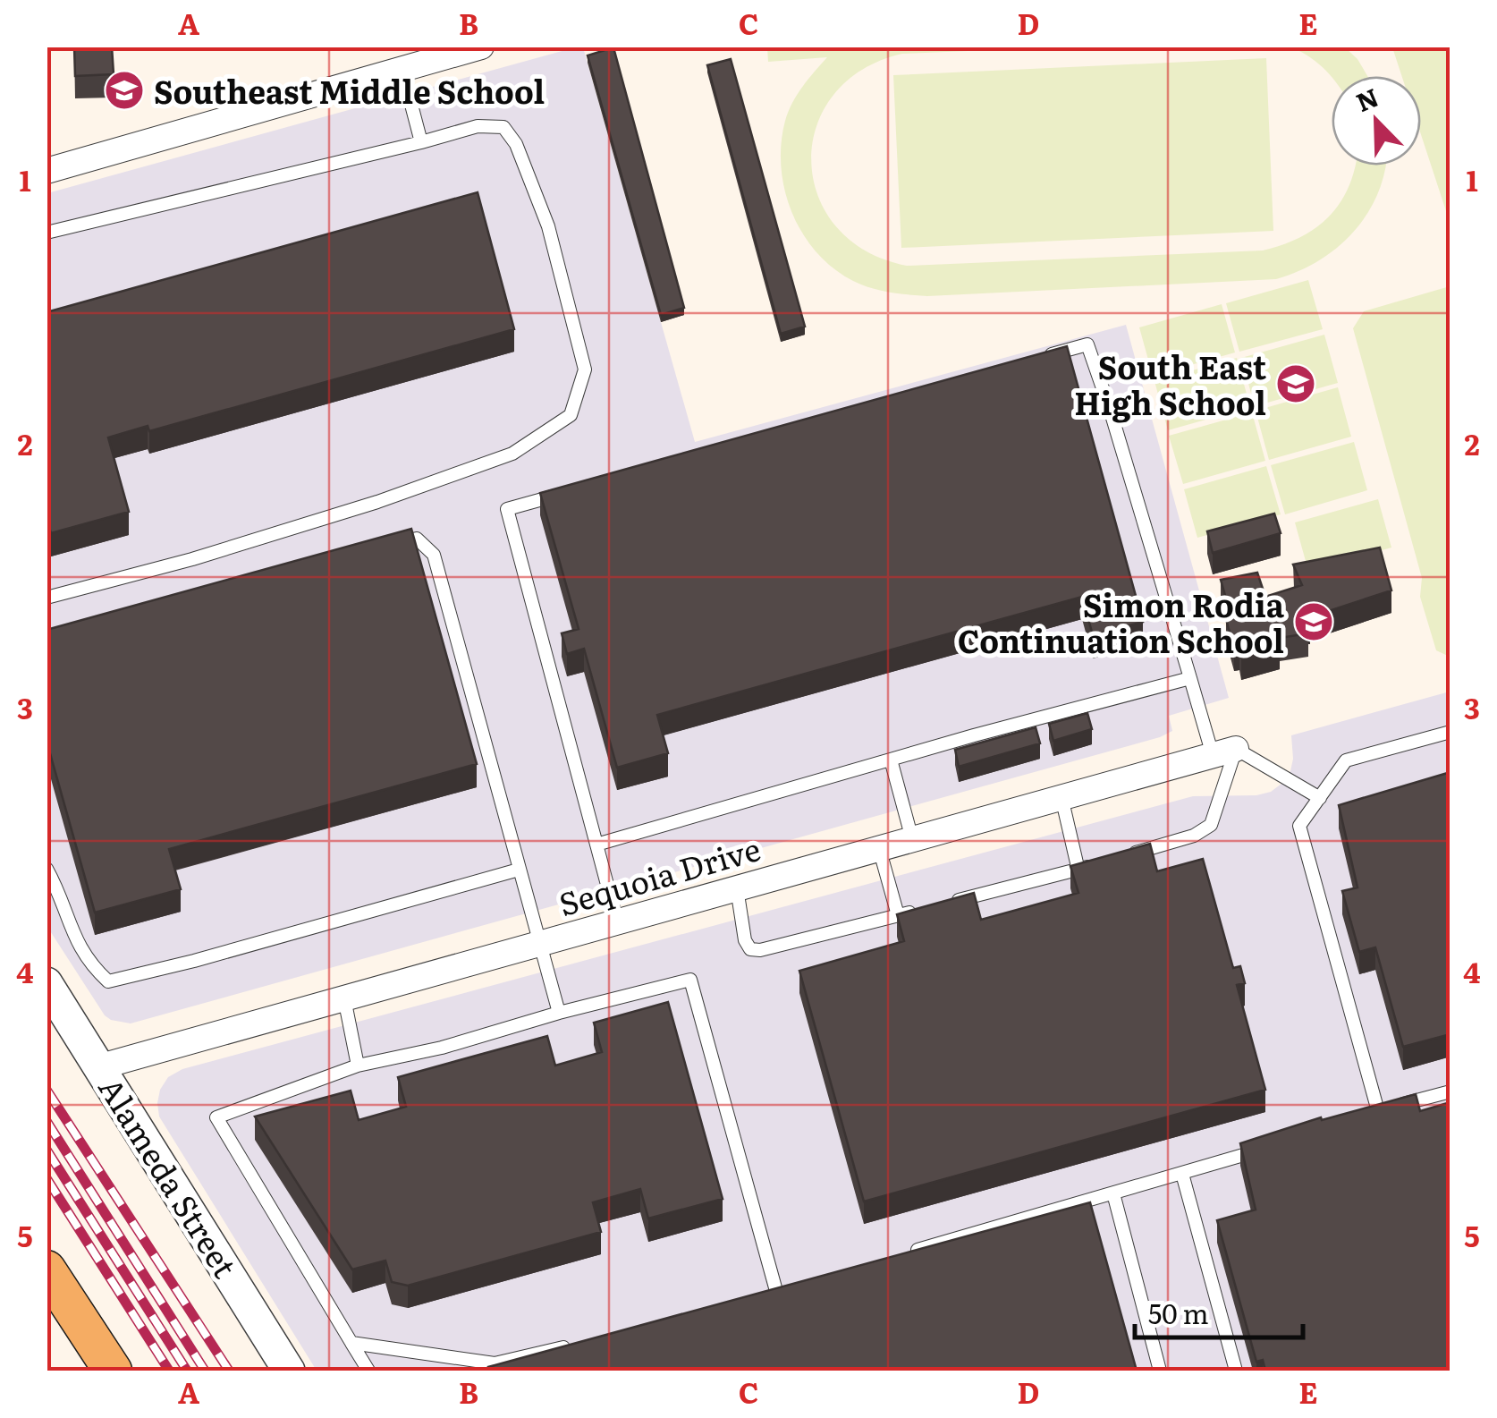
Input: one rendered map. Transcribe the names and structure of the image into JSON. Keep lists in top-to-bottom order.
{
  "streets": {
    "street": ["Sequoia Drive", "Alameda Street"]
  },
  "crossings": [
    ["Sequoia Drive", "Alameda Street"]
  ],
  "places": {
    "school or university": ["Southeast Middle School", "South East High School", "Simon Rodia Continuation School"]
  },
  "scale_bar": "50 m",
  "north": "top left",
  "grid": {
    "columns": [
      "A",
      "B",
      "C",
      "D",
      "E"
    ],
    "rows": [
      "1",
      "2",
      "3",
      "4",
      "5"
    ]
  }
}
